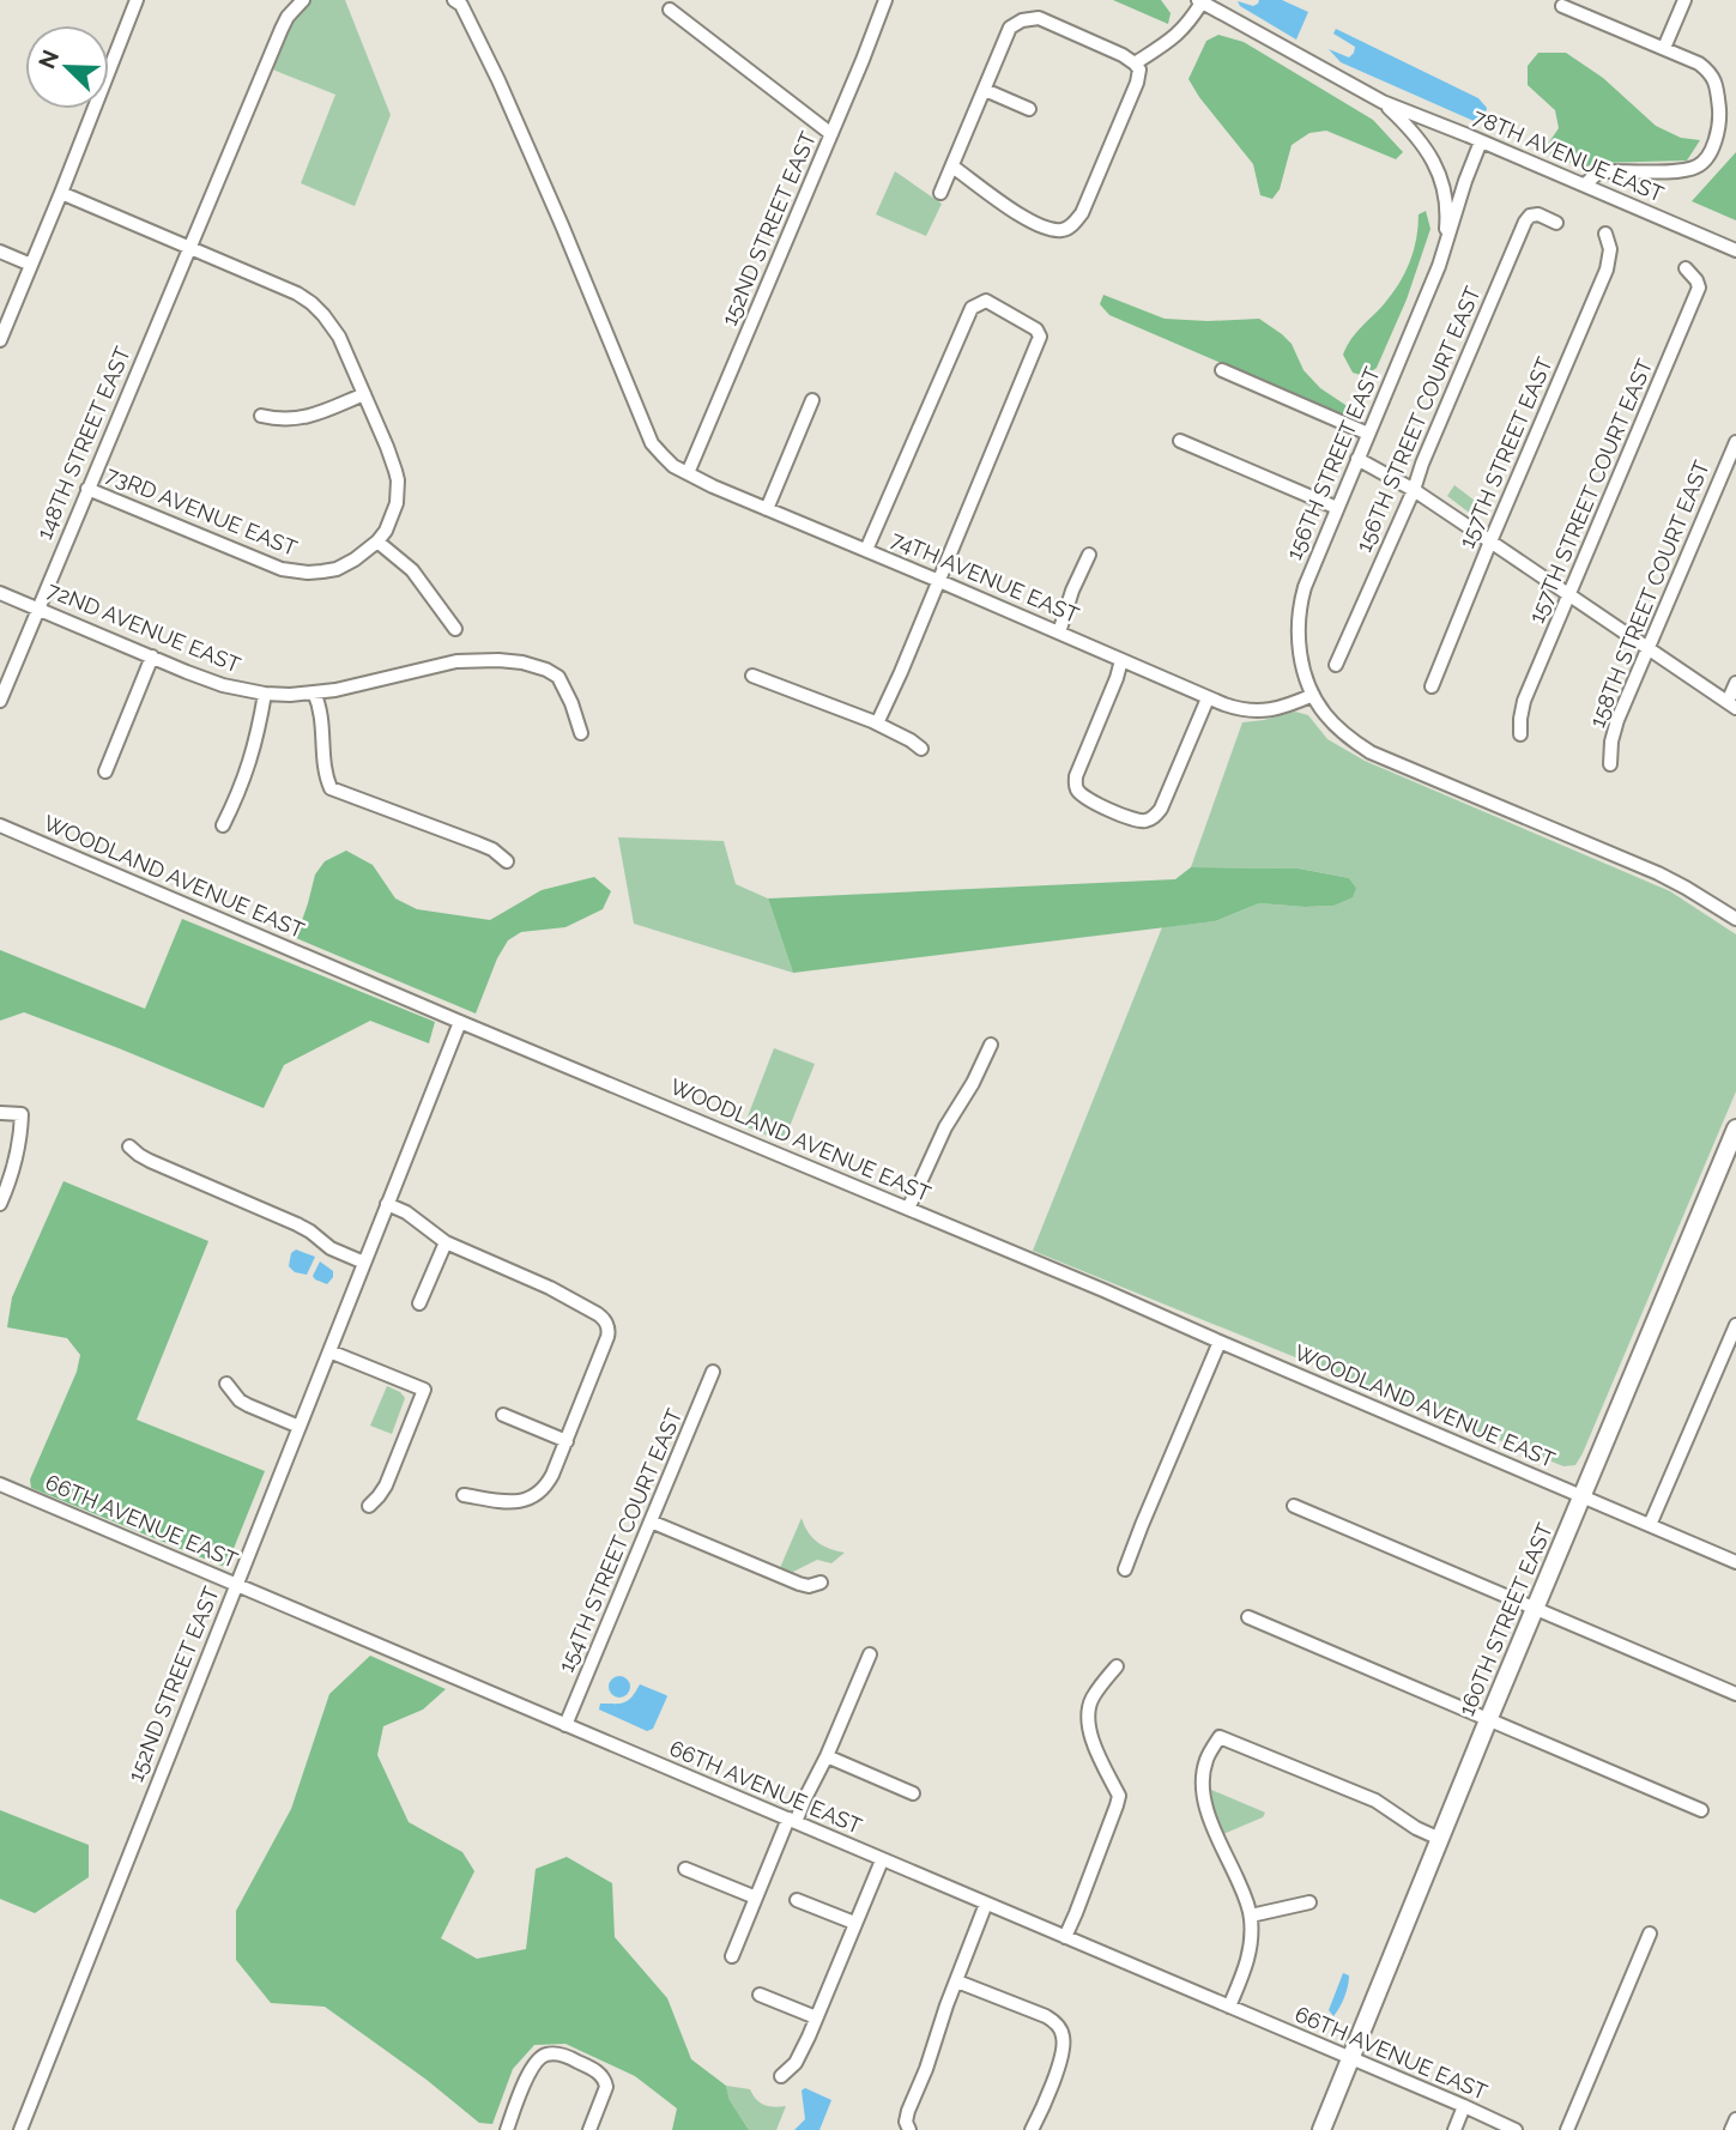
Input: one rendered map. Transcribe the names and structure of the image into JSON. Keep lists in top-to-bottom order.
{
  "streets": {
    "main road": ["160TH STREET EAST"],
    "street": [
      "78TH AVENUE EAST",
      "152ND STREET EAST",
      "156TH STREET COURT EAST",
      "148TH STREET EAST",
      "157TH STREET EAST",
      "156TH STREET EAST",
      "157TH STREET COURT EAST",
      "73RD AVENUE EAST",
      "74TH AVENUE EAST",
      "158TH STREET COURT EAST",
      "72ND AVENUE EAST",
      "WOODLAND AVENUE EAST",
      "66TH AVENUE EAST",
      "154TH STREET COURT EAST"
    ]
  },
  "crossings": [
    ["78TH AVENUE EAST", "156TH STREET EAST"],
    ["152ND STREET EAST", "74TH AVENUE EAST"],
    ["152ND STREET EAST", "WOODLAND AVENUE EAST"],
    ["152ND STREET EAST", "66TH AVENUE EAST"],
    ["148TH STREET EAST", "73RD AVENUE EAST"],
    ["148TH STREET EAST", "72ND AVENUE EAST"],
    ["156TH STREET EAST", "74TH AVENUE EAST"],
    ["WOODLAND AVENUE EAST", "160TH STREET EAST"],
    ["66TH AVENUE EAST", "154TH STREET COURT EAST"],
    ["66TH AVENUE EAST", "160TH STREET EAST"]
  ],
  "north": "top left"
}
